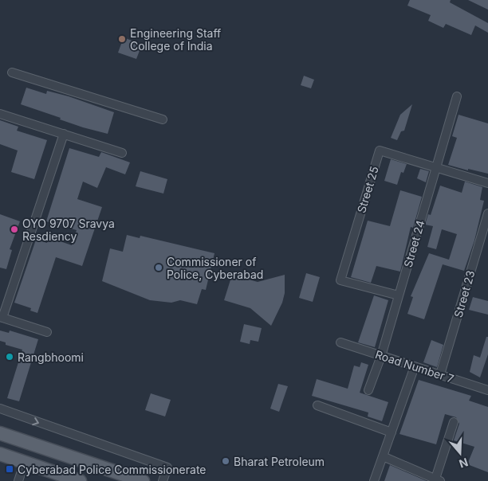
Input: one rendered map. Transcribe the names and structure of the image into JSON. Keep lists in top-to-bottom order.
{
  "streets": {
    "street": [
      "Street 25",
      "Street 24",
      "Street 23",
      "Road Number 7"
    ]
  },
  "crossings": [
    ["Street 25", "Street 24"],
    ["Street 24", "Road Number 7"],
    ["Street 23", "Road Number 7"]
  ],
  "places": {
    "other": [
      "Engineering Staff College of India",
      "OYO 9707 Sravya Resdiency",
      "Commissioner of Police, Cyberabad",
      "Rangbhoomi",
      "Bharat Petroleum"
    ],
    "transit": ["Cyberabad Police Commissionerate"]
  },
  "north": "bottom"
}
